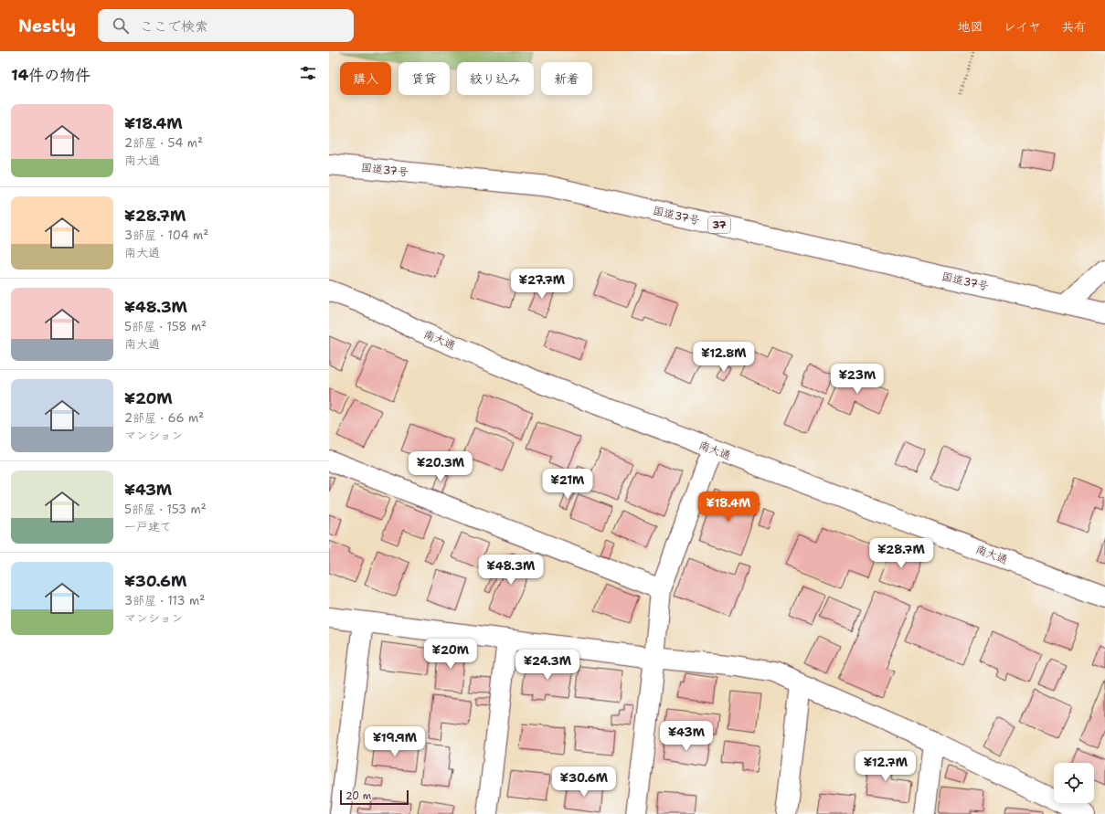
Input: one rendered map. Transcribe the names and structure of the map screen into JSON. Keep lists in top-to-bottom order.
{
  "streets": {
    "main road": ["国道37号", "37", "南大通"]
  },
  "scale_bar": "20 m",
  "page": {
    "header": "Nestly",
    "search": "ここで検索",
    "nav": ["地図", "レイヤ", "共有"],
    "heading": "14件の物件",
    "chip": [
      "購入",
      "賃貸",
      "絞り込み",
      "新着"
    ],
    "list": [
      {
        "name": "¥18.4M",
        "note": "2部屋 · 54 m² · 南大通"
      },
      {
        "name": "¥28.7M",
        "note": "3部屋 · 104 m² · 南大通"
      },
      {
        "name": "¥48.3M",
        "note": "5部屋 · 158 m² · 南大通"
      },
      {
        "name": "¥20M",
        "note": "2部屋 · 66 m² · マンション"
      },
      {
        "name": "¥43M",
        "note": "5部屋 · 153 m² · 一戸建て"
      },
      {
        "name": "¥30.6M",
        "note": "3部屋 · 113 m² · マンション"
      }
    ],
    "price": [
      "¥27.7M",
      "¥12.8M",
      "¥23M",
      "¥20.3M",
      "¥21M",
      "¥18.4M",
      "¥28.7M",
      "¥48.3M",
      "¥20M",
      "¥24.3M",
      "¥43M",
      "¥19.9M",
      "¥12.7M",
      "¥30.6M"
    ],
    "scale": "20 m"
  }
}
